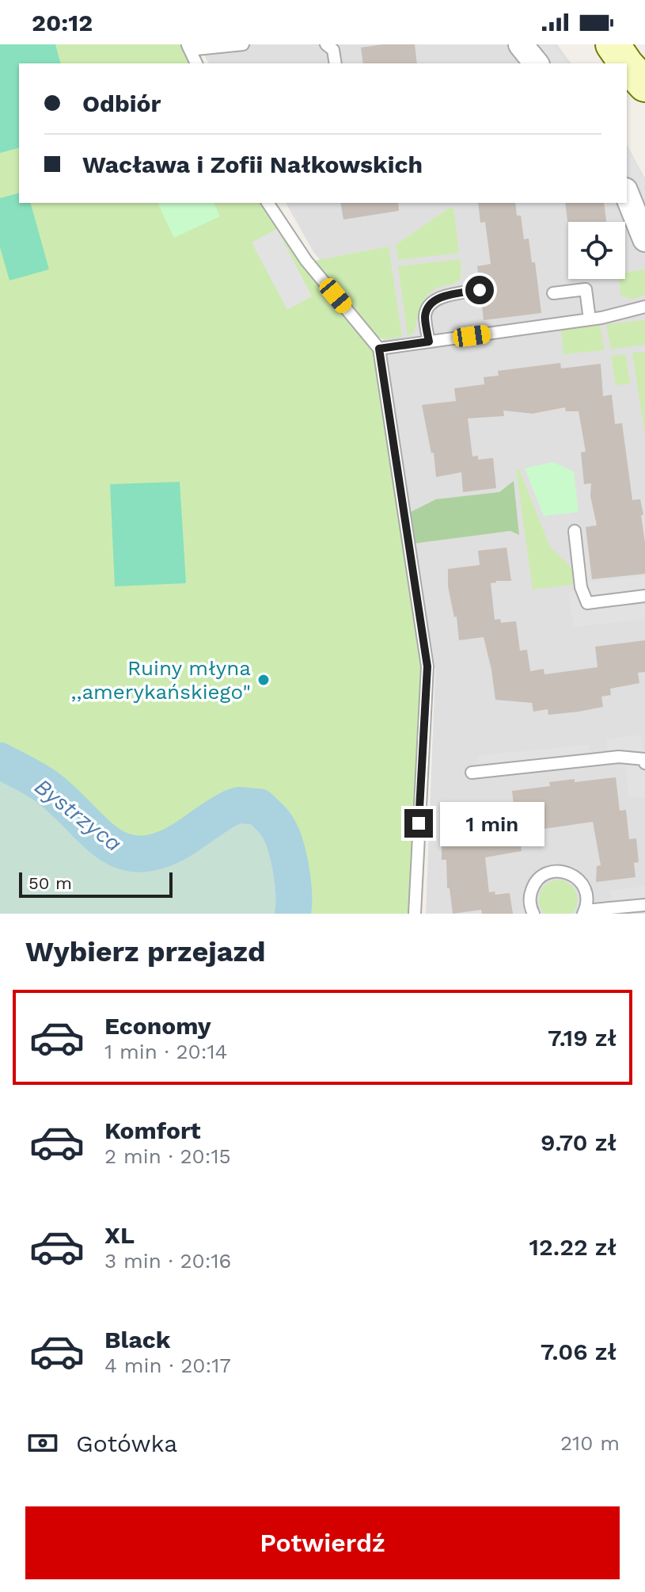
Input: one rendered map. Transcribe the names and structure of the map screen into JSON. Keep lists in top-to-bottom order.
{
  "water": ["Bystrzyca"],
  "places": ["Ruiny młyna ,,amerykańskiego\""],
  "scale_bar": "50 m",
  "page": {
    "status": "20:12",
    "banner": ["Odbiór", "Wacława i Zofii Nałkowskich"],
    "bubble": "1 min",
    "scale": "50 m",
    "heading": "Wybierz przejazd",
    "list": [
      {
        "name": "Economy",
        "note": "1 min · 20:14",
        "value": "7.19 zł"
      },
      {
        "name": "Komfort",
        "note": "2 min · 20:15",
        "value": "9.70 zł"
      },
      {
        "name": "XL",
        "note": "3 min · 20:16",
        "value": "12.22 zł"
      },
      {
        "name": "Black",
        "note": "4 min · 20:17",
        "value": "7.06 zł"
      }
    ],
    "pay": ["Gotówka", "210 m"],
    "buttons": "Potwierdź"
  }
}
